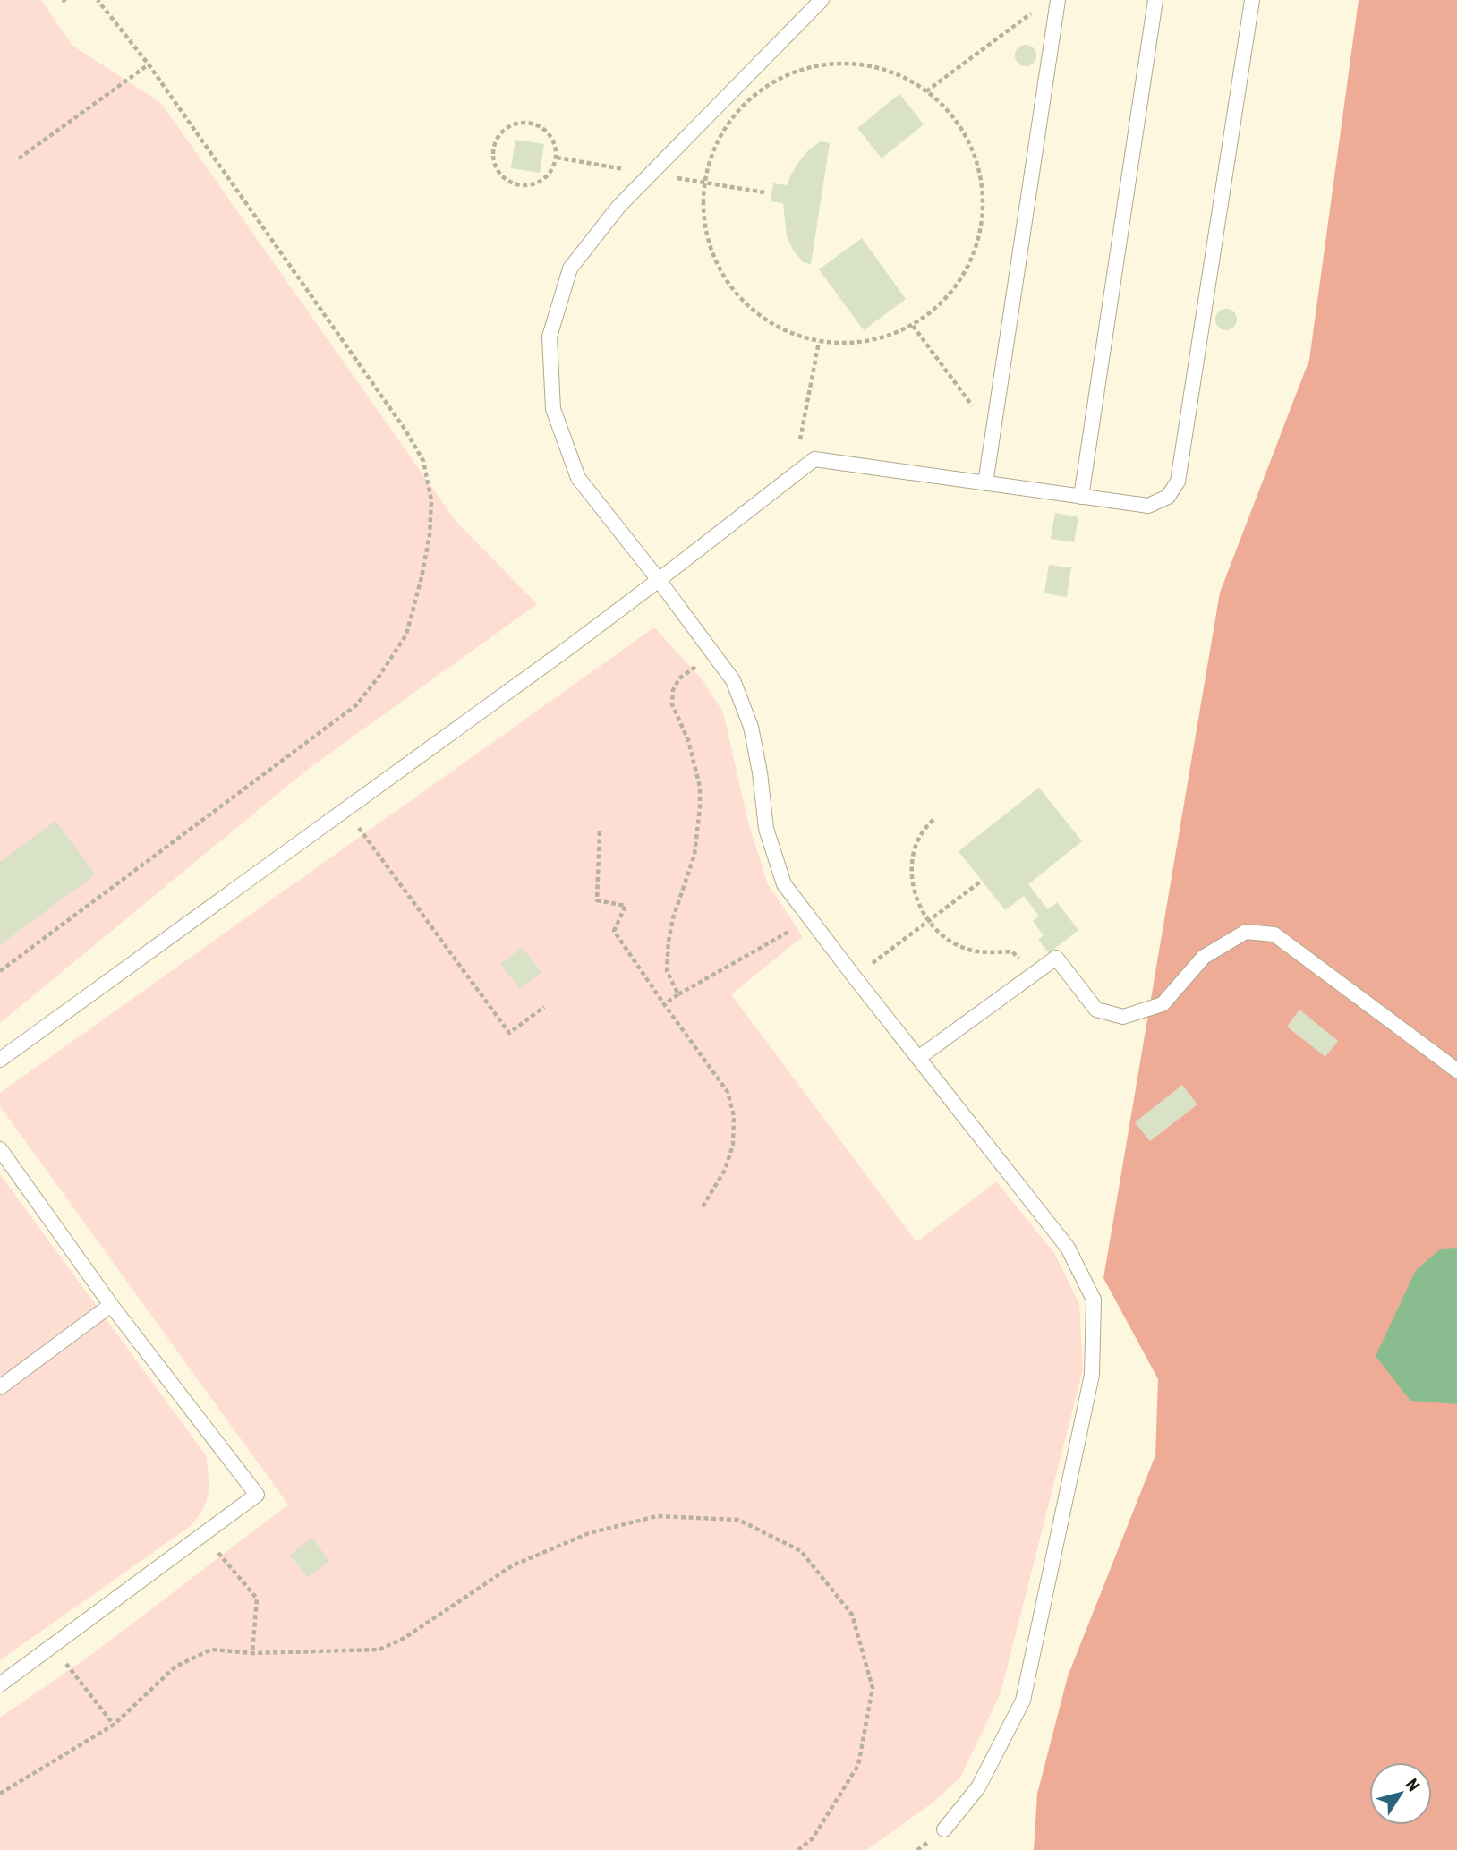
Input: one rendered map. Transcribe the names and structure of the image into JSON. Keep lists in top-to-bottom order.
{
  "north": "top right"
}
